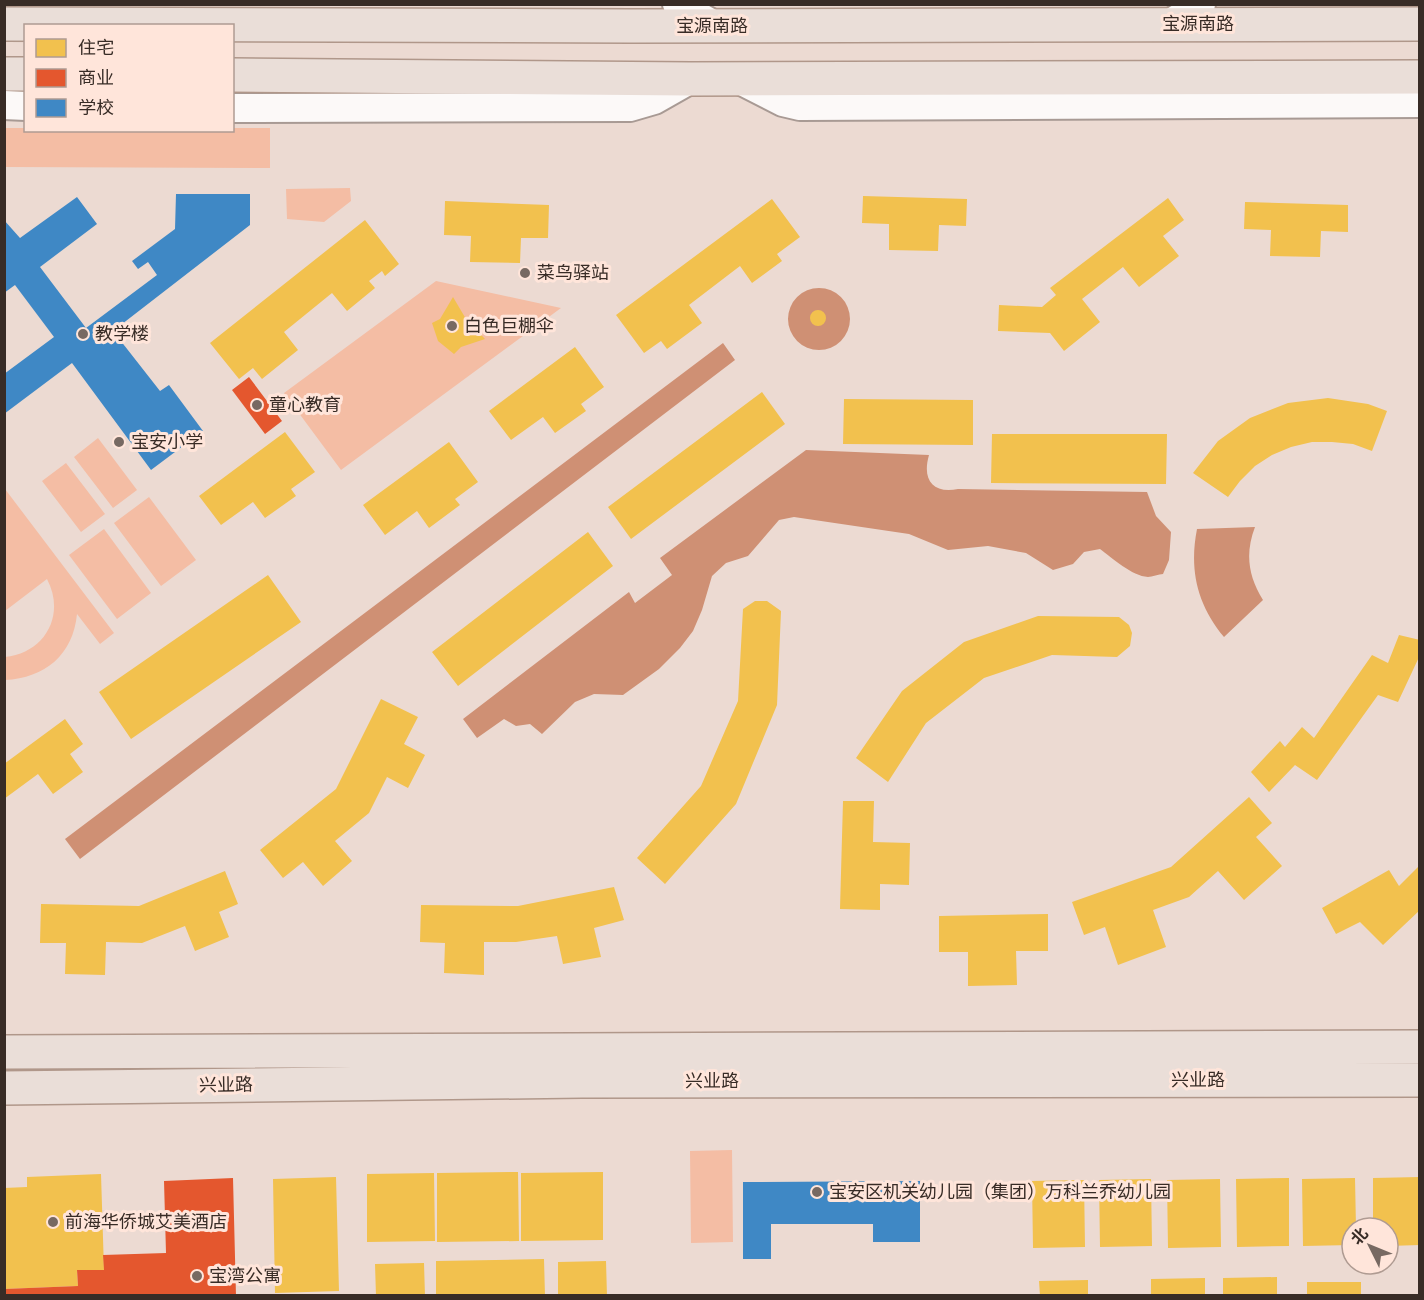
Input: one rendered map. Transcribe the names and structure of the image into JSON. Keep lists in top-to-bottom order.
{
  "streets": {
    "main road": ["宝源南路", "兴业路"]
  },
  "places": [
    "菜鸟驿站",
    "白色巨棚伞",
    "教学楼",
    "童心教育",
    "宝安小学",
    "宝安区机关幼儿园（集团）万科兰乔幼儿园",
    "前海华侨城艾美酒店",
    "宝湾公寓"
  ],
  "legend": ["住宅", "商业", "学校"],
  "north": "top left"
}
